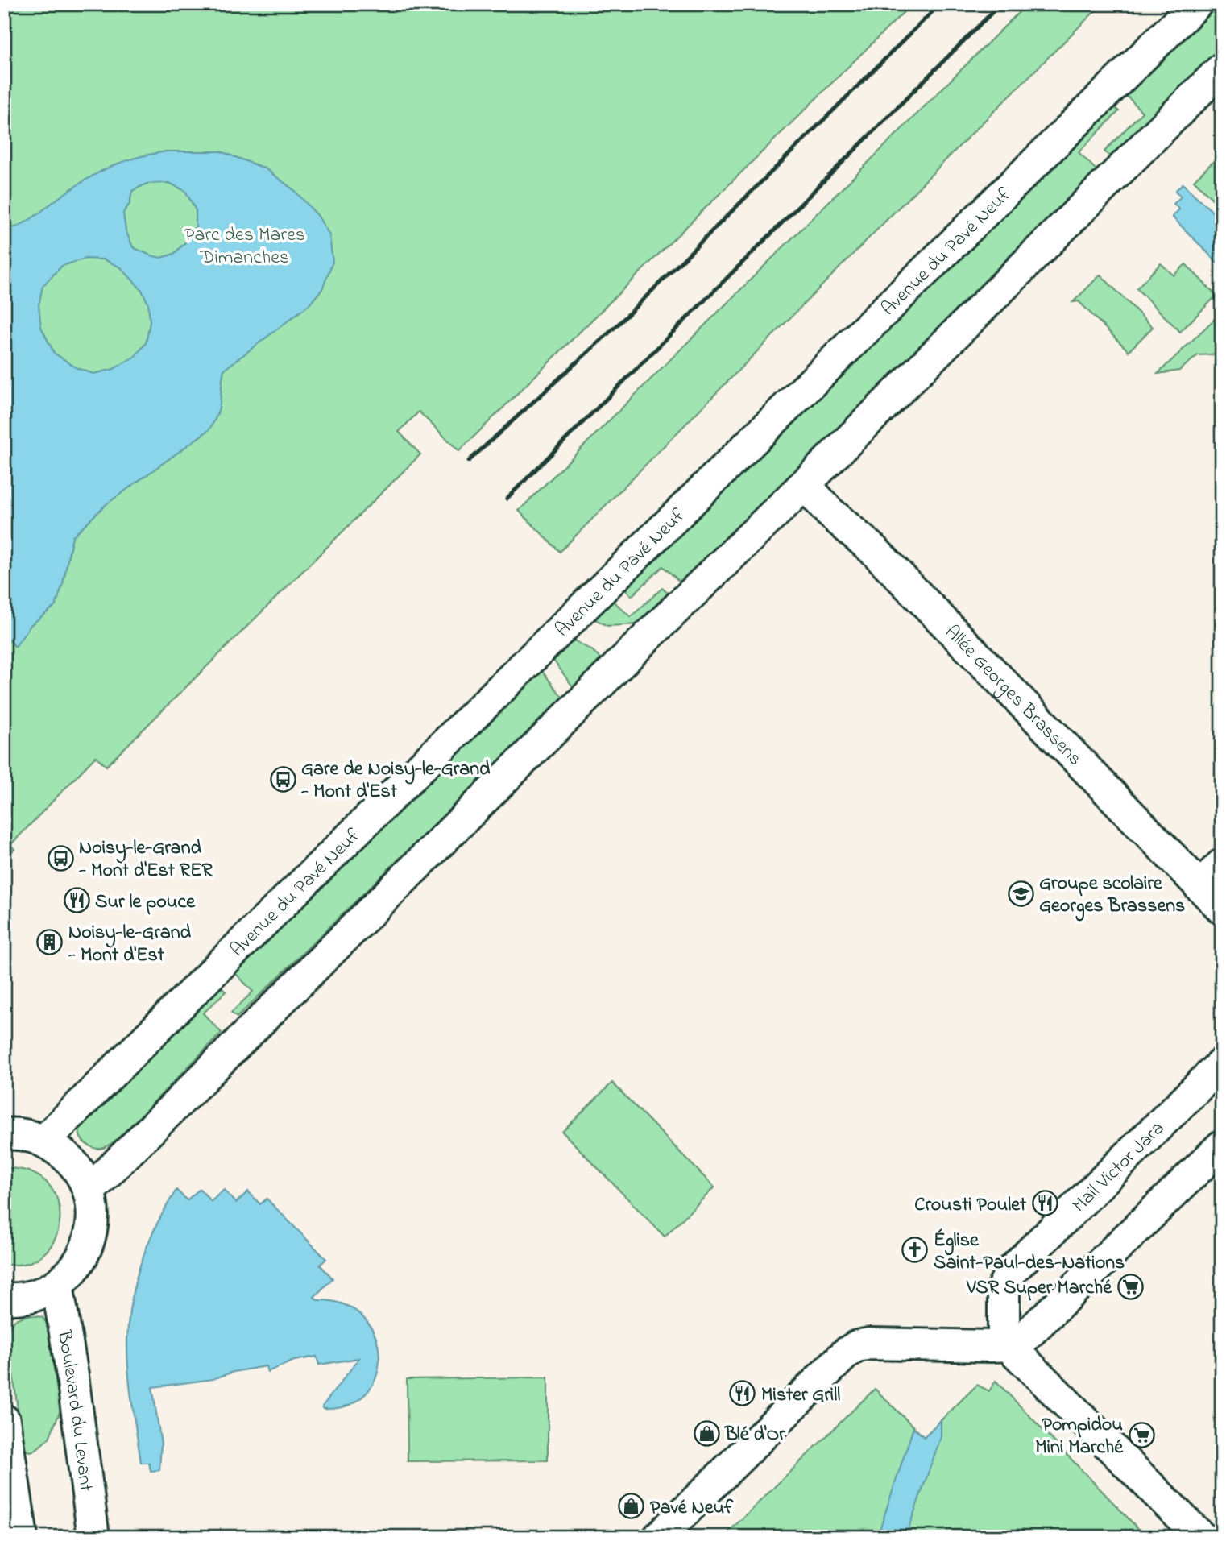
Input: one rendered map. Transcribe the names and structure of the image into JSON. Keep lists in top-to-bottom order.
{
  "streets": {
    "main road": [
      "Avenue du Pavé Neuf",
      "Allée Georges Brassens",
      "Mail Victor Jara",
      "Boulevard du Levant"
    ]
  },
  "parks": ["Parc des Mares Dimanches"],
  "places": {
    "bus stop": ["Gare de Noisy-le-Grand - Mont d'Est", "Noisy-le-Grand - Mont d'Est RER"],
    "school or university": ["Groupe scolaire Georges Brassens"],
    "restaurant": ["Sur le pouce", "Crousti Poulet", "Mister Grill"],
    "building": ["Noisy-le-Grand - Mont d'Est"],
    "church": ["Église Saint-Paul-des-Nations"],
    "supermarket": ["VSR Super Marché", "Pompidou Mini Marché"],
    "shop": ["Blé d'Or", "Pavé Neuf"]
  }
}
